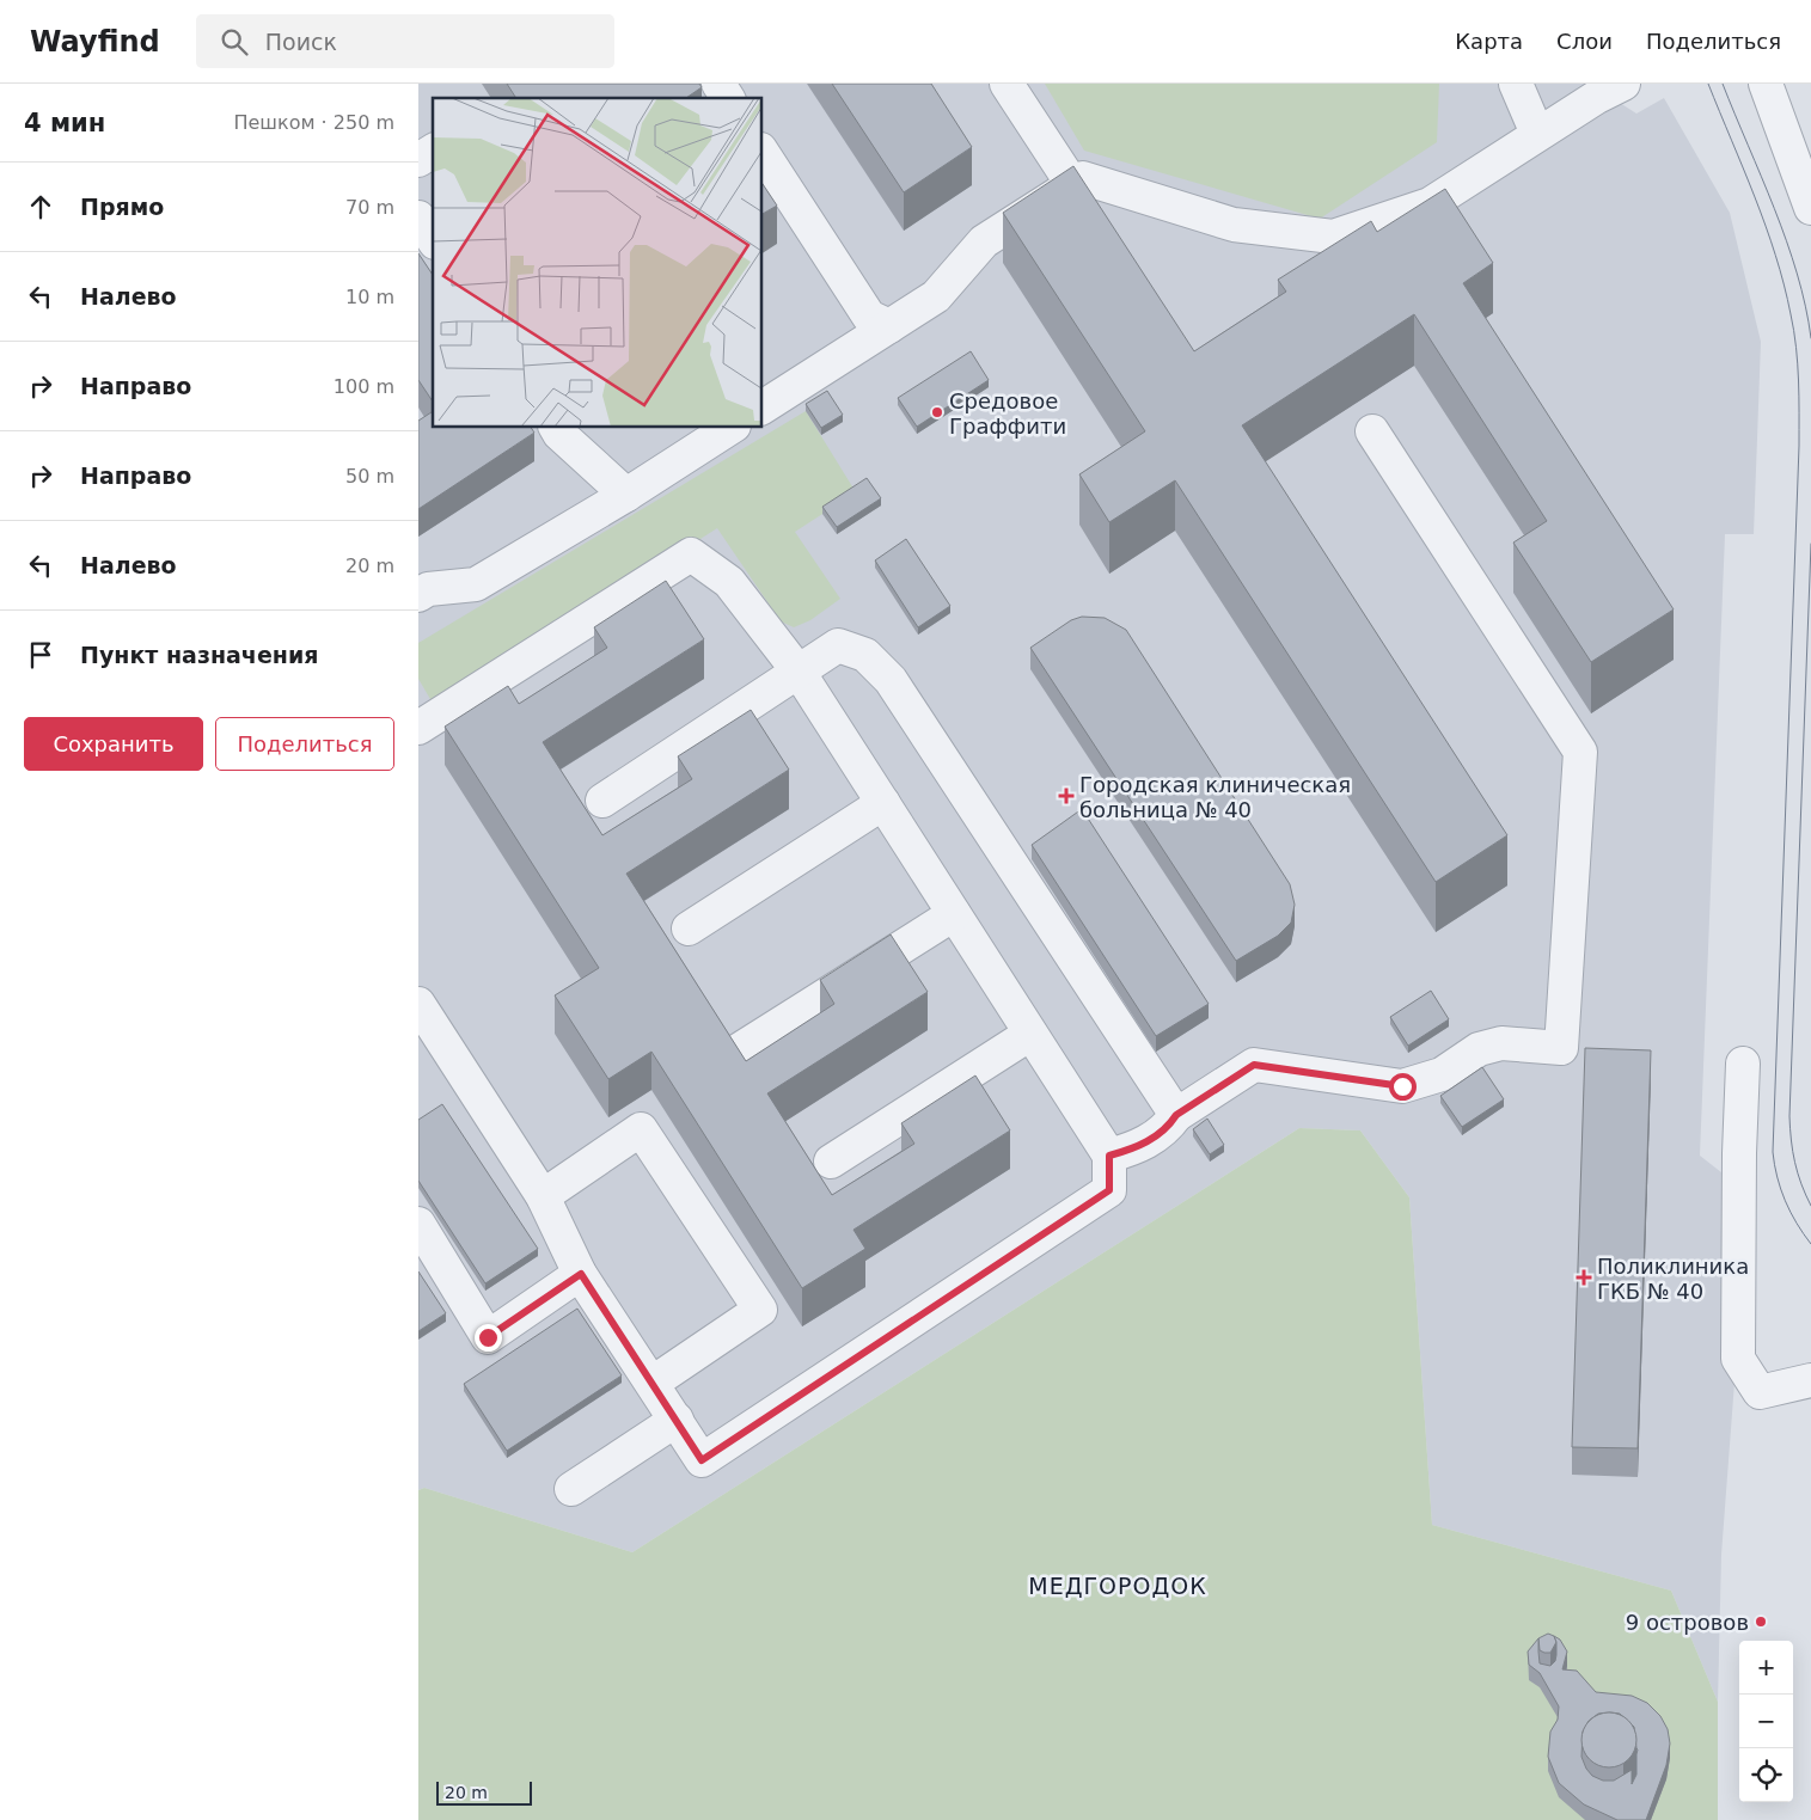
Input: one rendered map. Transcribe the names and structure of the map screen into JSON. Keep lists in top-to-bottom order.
{
  "districts": ["МЕДГОРОДОК"],
  "places": {
    "other": ["Средовое Граффити", "9 островов"],
    "health": ["Городская клиническая больница № 40", "Поликлиника ГКБ № 40"]
  },
  "scale_bar": "20 m",
  "page": {
    "header": "Wayfind",
    "search": "Поиск",
    "nav": ["Карта", "Слои", "Поделиться"],
    "heading": ["4 мин", "Пешком · 250 m"],
    "list": [
      ["Прямо", "70 m"],
      ["Налево", "10 m"],
      ["Направо", "100 m"],
      ["Направо", "50 m"],
      ["Налево", "20 m"],
      "Пункт назначения"
    ],
    "buttons": ["Сохранить", "Поделиться"],
    "map_buttons": ["+", "−"],
    "scale": "20 m"
  }
}
